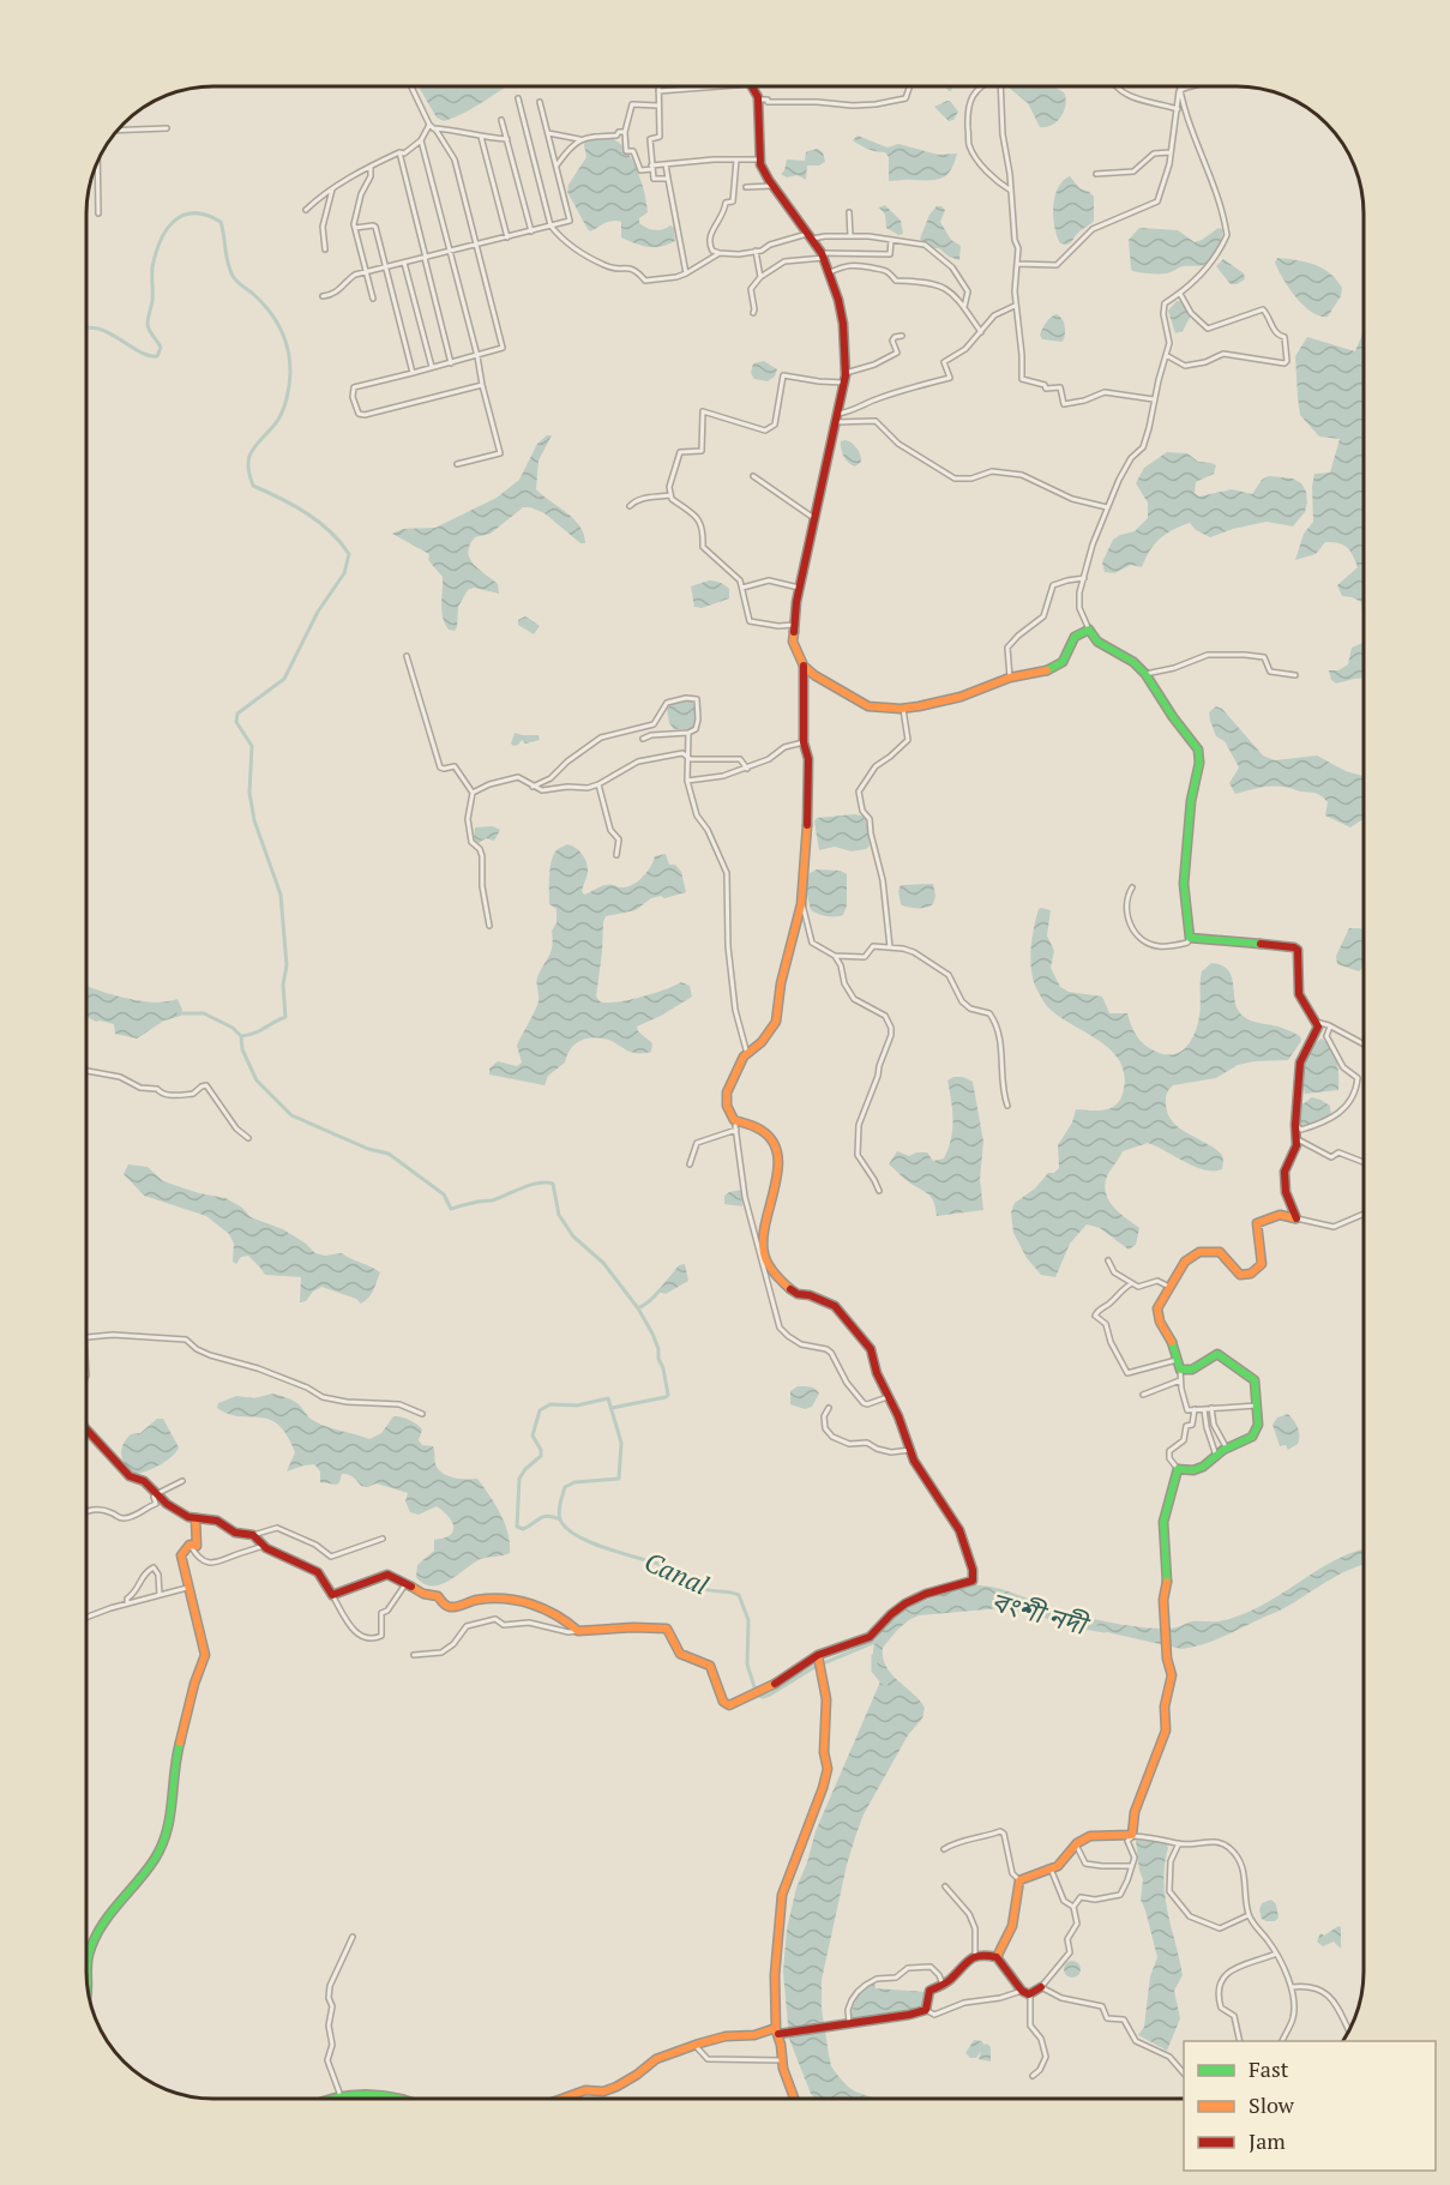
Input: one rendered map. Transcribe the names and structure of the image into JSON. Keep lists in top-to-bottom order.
{
  "water": ["Canal", "বংশী নদী"],
  "legend": ["Fast", "Slow", "Jam"]
}
